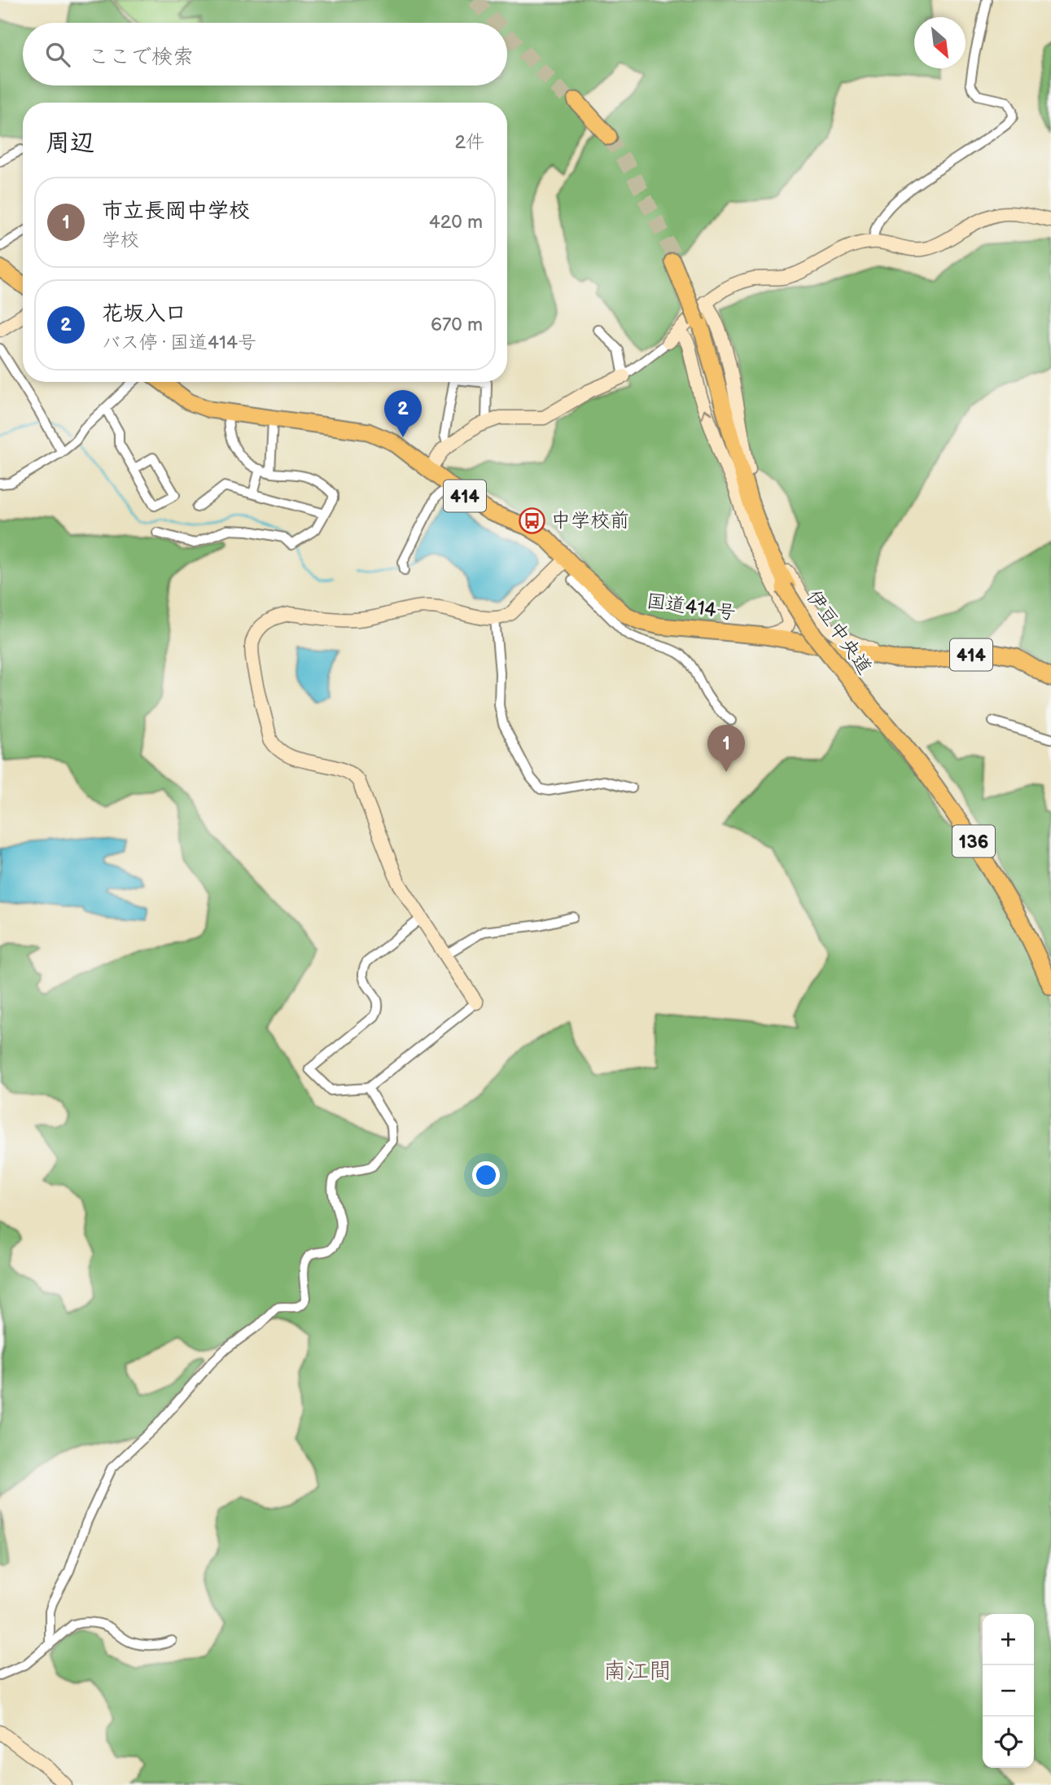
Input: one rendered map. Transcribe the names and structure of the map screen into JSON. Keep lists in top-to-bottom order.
{
  "streets": {
    "highway": [
      "414",
      "国道414号",
      "伊豆中央道",
      "136"
    ]
  },
  "districts": ["南江間"],
  "places": {
    "bus stop": ["中学校前"]
  },
  "north": "bottom right",
  "page": {
    "search": "ここで検索",
    "heading": ["周辺", "2件"],
    "list": [
      {
        "mark": "1",
        "name": "市立長岡中学校",
        "note": "学校",
        "value": "420 m"
      },
      {
        "mark": "2",
        "name": "花坂入口",
        "note": "バス停 · 国道414号",
        "value": "670 m"
      }
    ],
    "pins": ["2", "1"],
    "map_buttons": ["+", "−"]
  }
}
